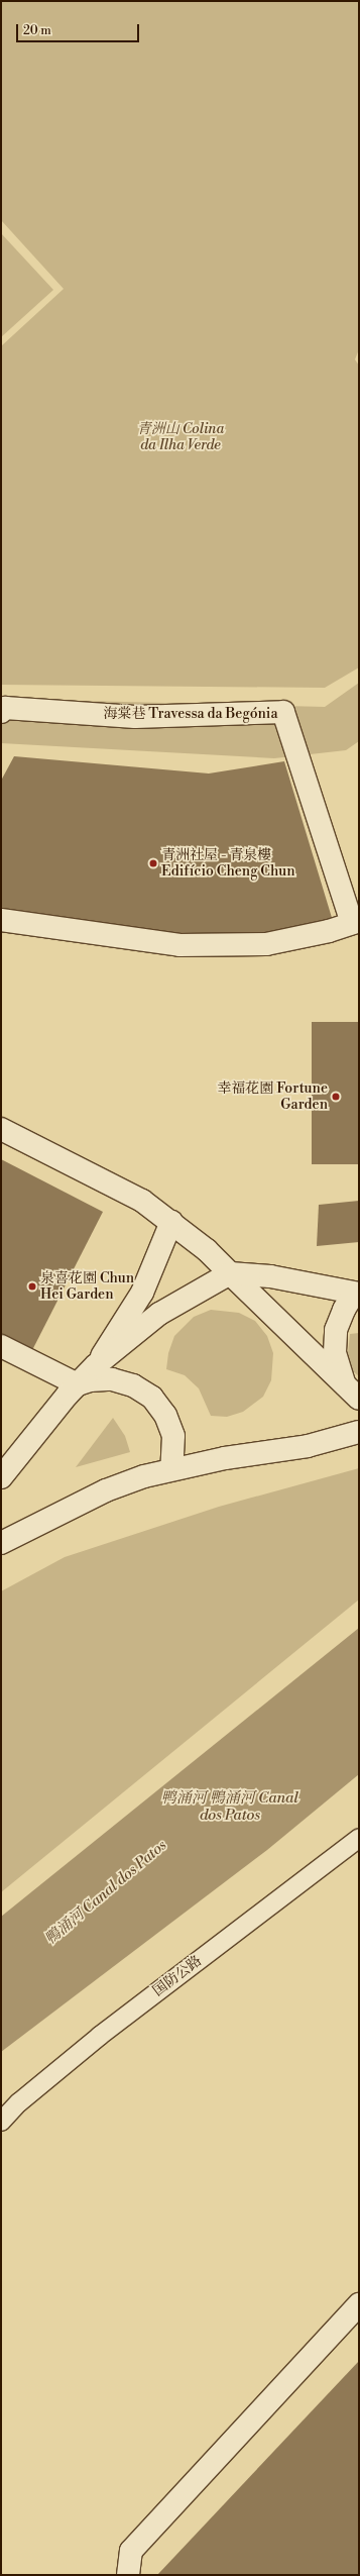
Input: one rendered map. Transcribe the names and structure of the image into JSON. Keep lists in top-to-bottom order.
{
  "streets": {
    "street": ["海棠巷 Travessa da Begónia"],
    "lane": ["国防公路"]
  },
  "water": ["鸭涌河 鴨涌河 Canal dos Patos", "鴨涌河 Canal dos Patos"],
  "parks": ["青洲山 Colina da Ilha Verde"],
  "places": ["青洲社屋 - 青泉樓 Edifício Cheng Chun", "幸福花園 Fortune Garden", "泉喜花園 Chun Hei Garden"],
  "scale_bar": "20 m"
}
